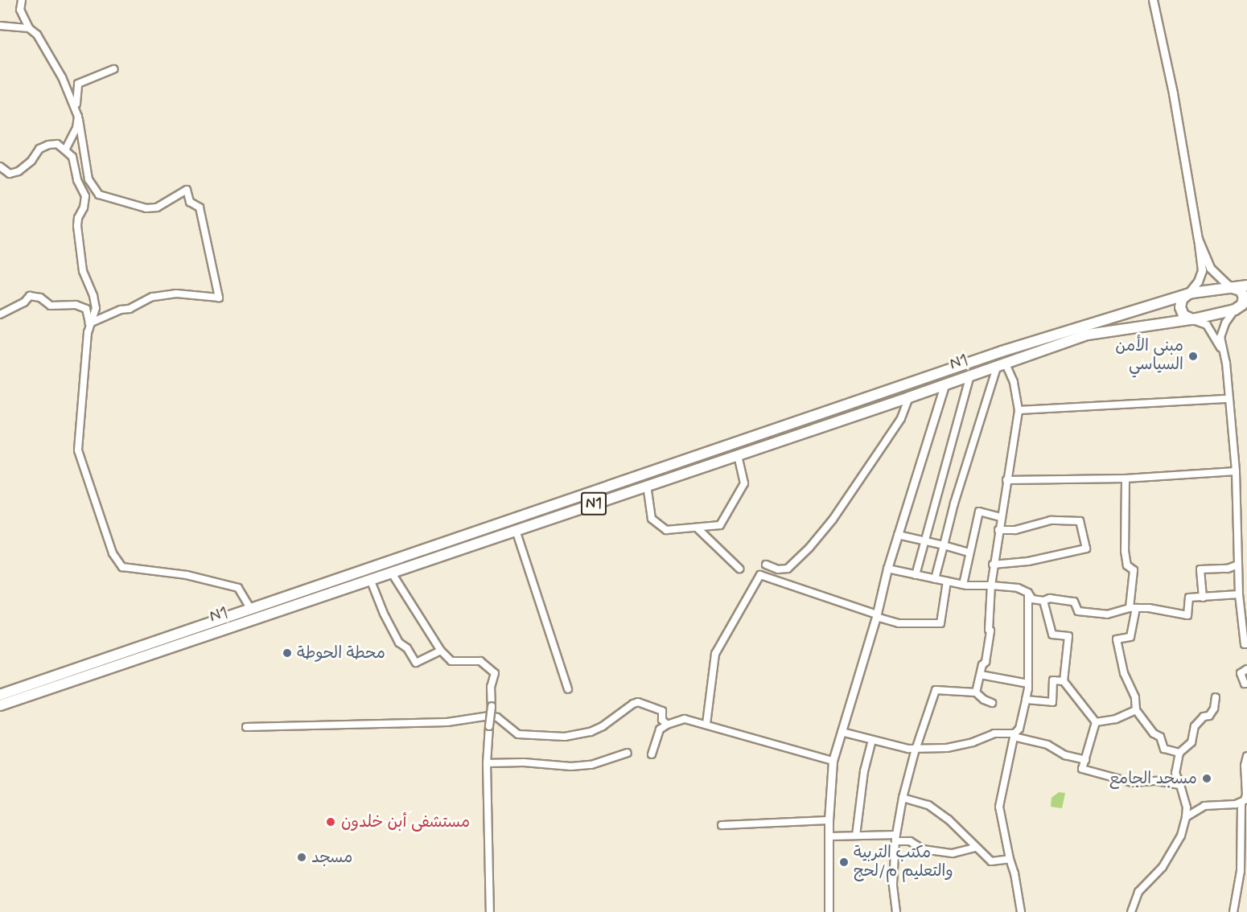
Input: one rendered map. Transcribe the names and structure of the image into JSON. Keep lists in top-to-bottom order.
{
  "streets": {
    "highway": ["N1"]
  },
  "places": [
    "مبنى الأمن السياسي",
    "محطة الحوطة",
    "مسجد الجامع",
    "مستشفى أبن خلدون",
    "مسجد",
    "مكتب التربية والتعليم م/لحج"
  ]
}
